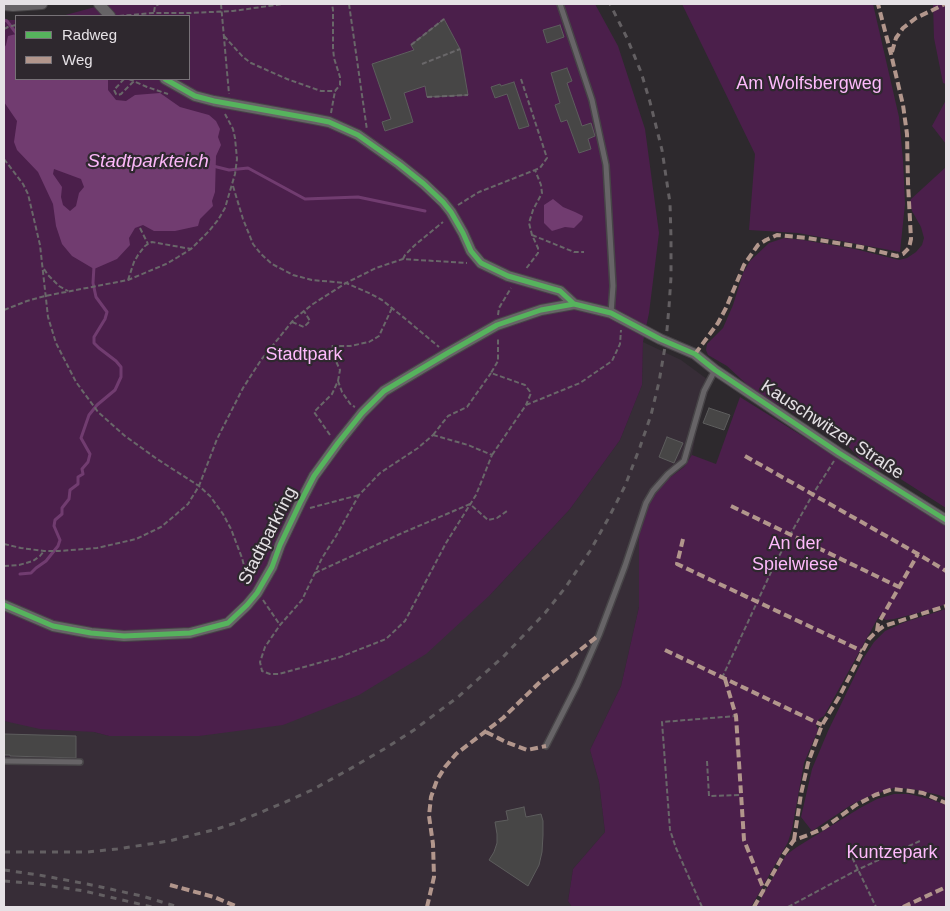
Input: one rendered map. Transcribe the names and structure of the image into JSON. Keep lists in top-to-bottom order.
{
  "streets": {
    "street": ["Kauschwitzer Straße", "Stadtparkring"]
  },
  "crossings": [
    ["Kauschwitzer Straße", "Stadtparkring"]
  ],
  "water": ["Stadtparkteich"],
  "parks": [
    "Am Wolfsbergweg",
    "Stadtpark",
    "An der Spielwiese",
    "Kuntzepark"
  ],
  "legend": ["Radweg", "Weg"]
}
